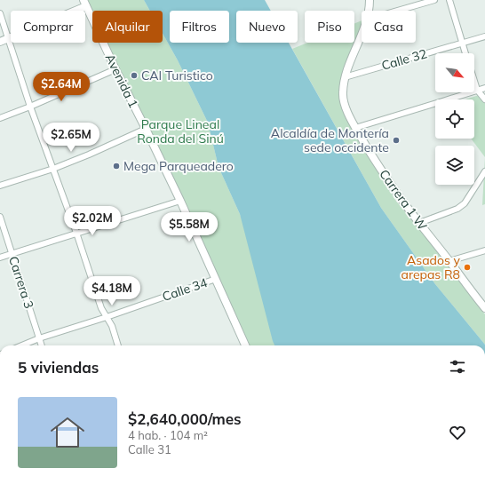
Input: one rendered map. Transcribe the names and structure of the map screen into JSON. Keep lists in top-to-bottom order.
{
  "streets": {
    "street": [
      "Calle 32",
      "Avenida 1",
      "Carrera 1 W",
      "Carrera 3",
      "Calle 34"
    ]
  },
  "crossings": [
    ["Calle 32", "Carrera 1 W"],
    ["Avenida 1", "Calle 34"],
    ["Carrera 3", "Calle 34"]
  ],
  "parks": ["Parque Lineal Ronda del Sinú"],
  "places": [
    "CAI Turistico",
    "Alcaldía de Montería sede occidente",
    "Mega Parqueadero",
    "Asados y arepas R8"
  ],
  "north": "bottom right",
  "page": {
    "chip": [
      "Comprar",
      "Alquilar",
      "Filtros",
      "Nuevo",
      "Piso",
      "Casa"
    ],
    "price": [
      "$2.64M",
      "$2.65M",
      "$2.02M",
      "$5.58M",
      "$4.18M"
    ],
    "heading": "5 viviendas",
    "list": [
      {
        "name": "$2,640,000/mes",
        "note": "4 hab. · 104 m² · Calle 31"
      }
    ]
  }
}
